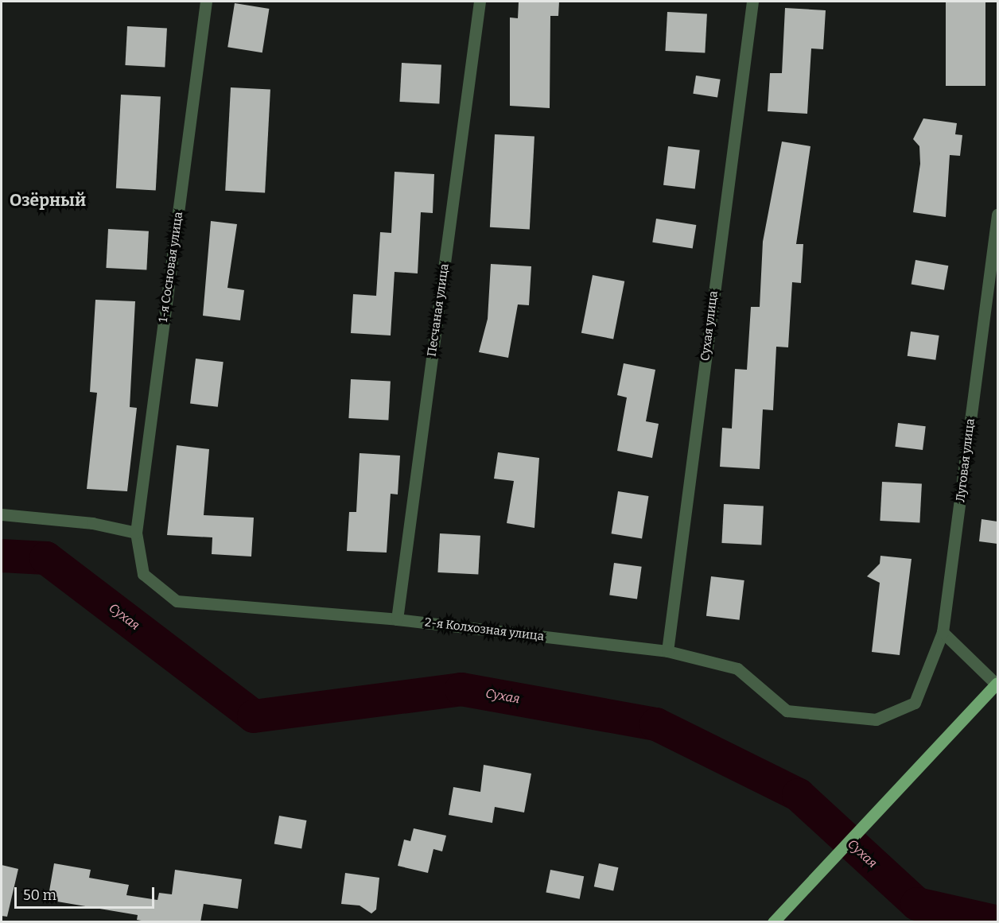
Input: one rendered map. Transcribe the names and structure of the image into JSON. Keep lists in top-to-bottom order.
{
  "streets": {
    "street": [
      "1-я Сосновая улица",
      "Песчаная улица",
      "Сухая улица",
      "Луговая улица",
      "2-я Колхозная улица"
    ]
  },
  "crossings": [
    ["1-я Сосновая улица", "2-я Колхозная улица"],
    ["Песчаная улица", "2-я Колхозная улица"],
    ["Сухая улица", "2-я Колхозная улица"],
    ["Луговая улица", "2-я Колхозная улица"]
  ],
  "districts": ["Озёрный"],
  "water": ["Сухая"],
  "scale_bar": "50 m"
}
